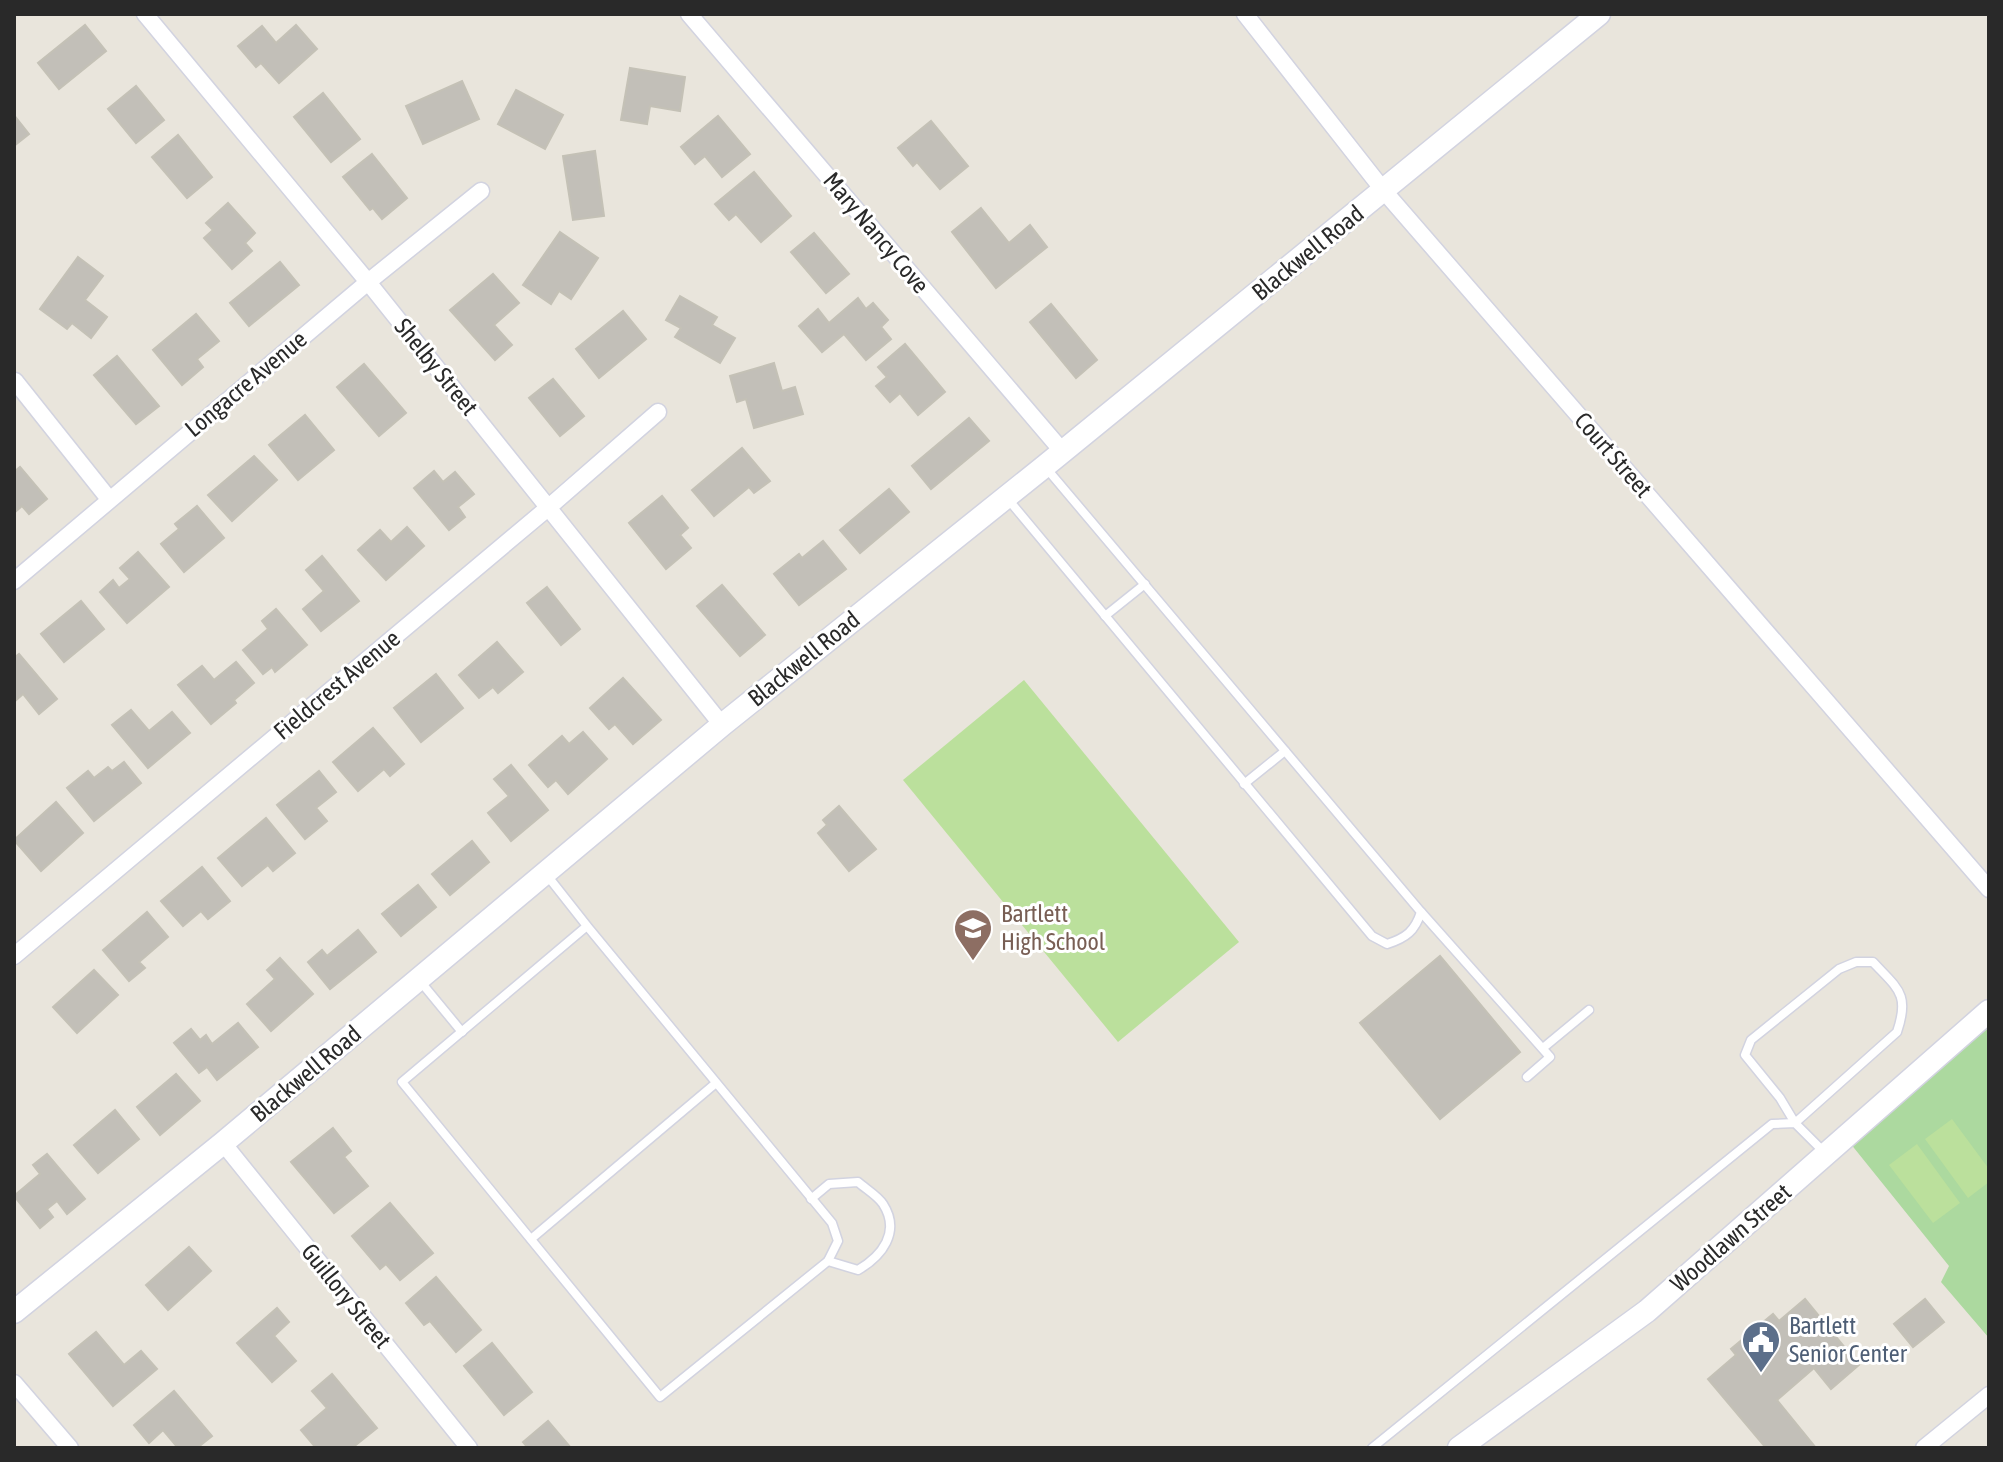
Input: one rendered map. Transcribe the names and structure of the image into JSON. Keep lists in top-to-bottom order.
{
  "streets": {
    "street": [
      "Mary Nancy Cove",
      "Blackwell Road",
      "Shelby Street",
      "Longacre Avenue",
      "Court Street",
      "Fieldcrest Avenue",
      "Woodlawn Street",
      "Guillory Street"
    ]
  },
  "crossings": [
    ["Mary Nancy Cove", "Blackwell Road"],
    ["Blackwell Road", "Shelby Street"],
    ["Blackwell Road", "Court Street"],
    ["Blackwell Road", "Guillory Street"],
    ["Shelby Street", "Longacre Avenue"],
    ["Shelby Street", "Fieldcrest Avenue"]
  ],
  "places": {
    "school or university": ["Bartlett High School"],
    "public building": ["Bartlett Senior Center"]
  }
}
